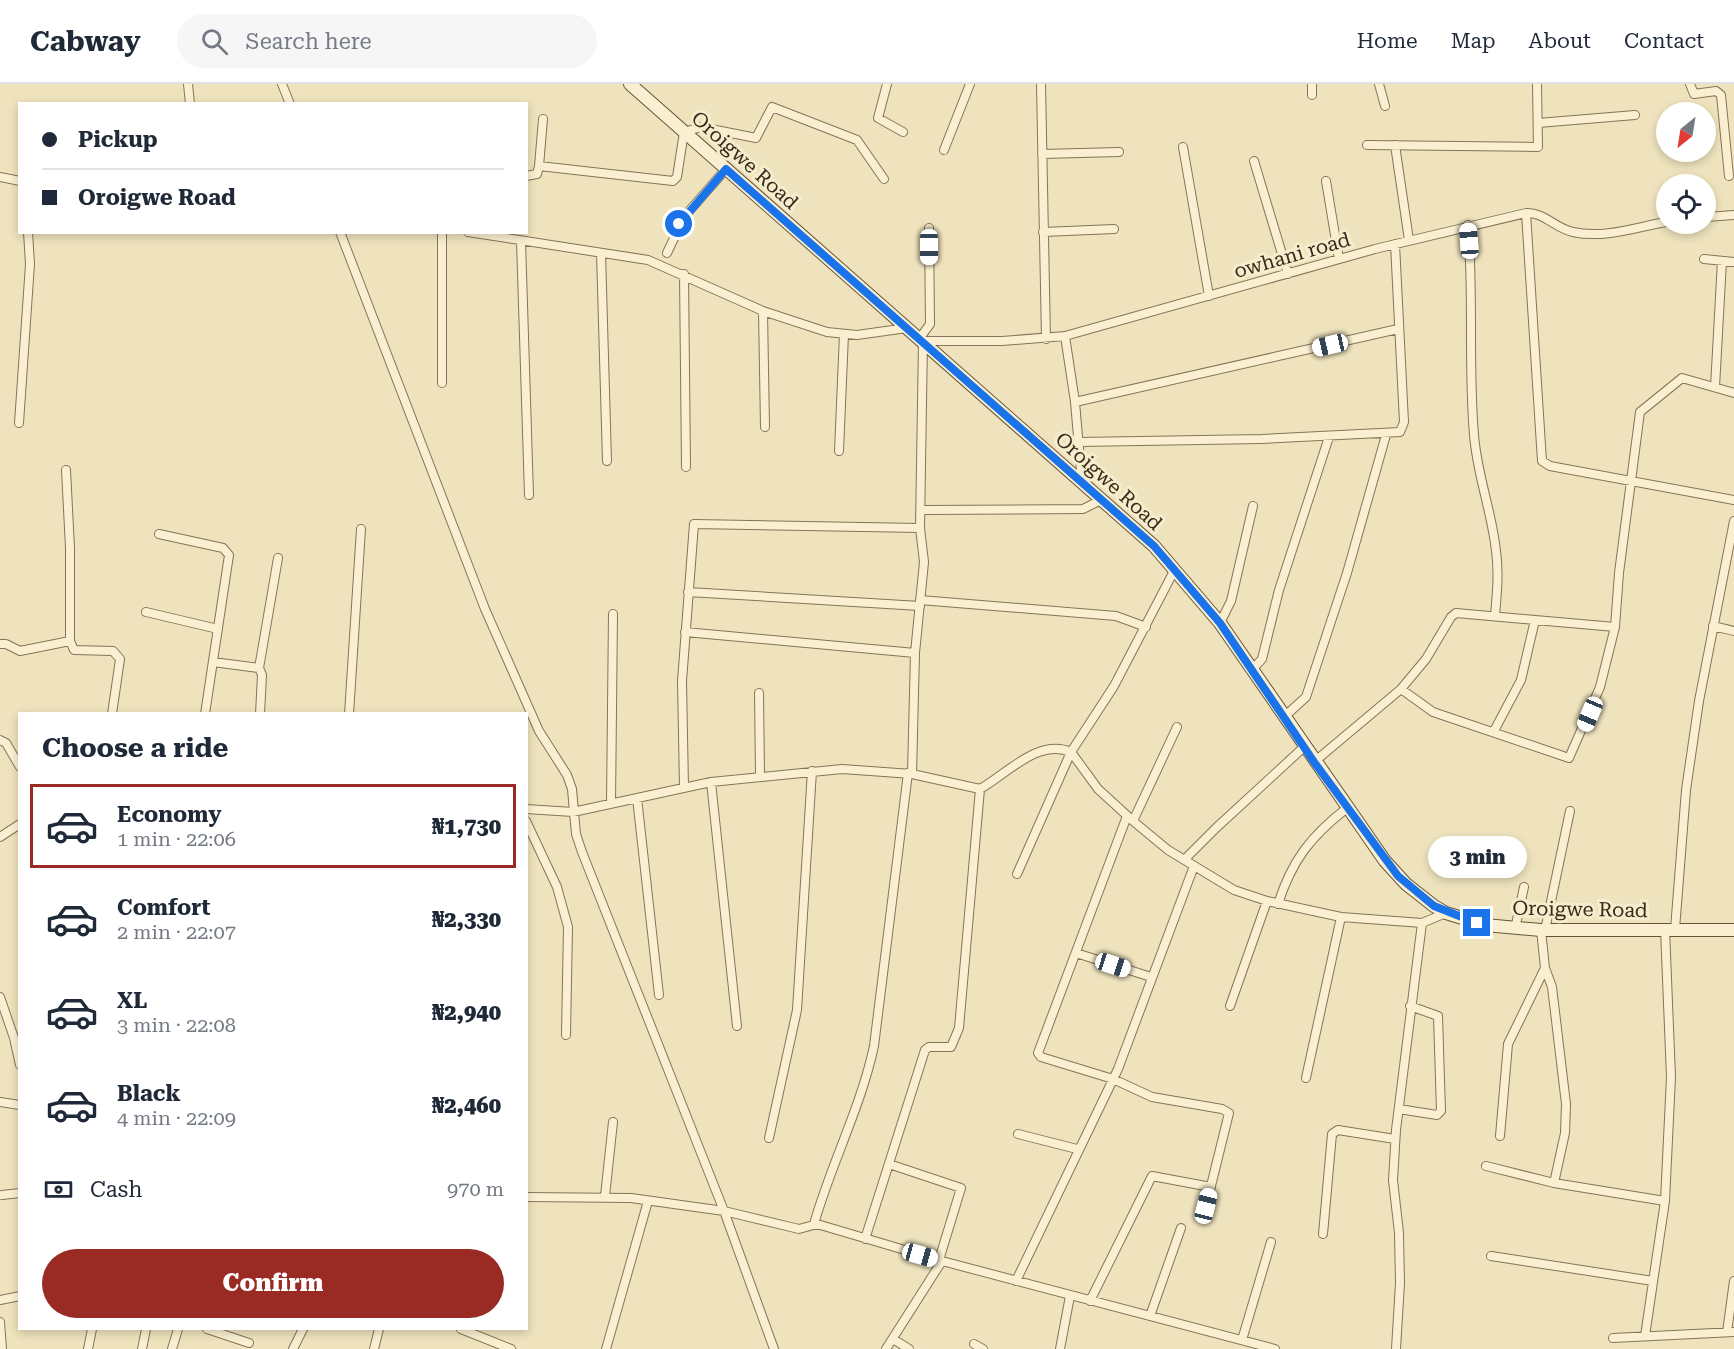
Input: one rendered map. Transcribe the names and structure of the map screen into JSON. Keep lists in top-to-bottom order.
{
  "streets": {
    "street": ["Oroigwe Road", "owhani road"]
  },
  "crossings": [
    ["Oroigwe Road", "owhani road"]
  ],
  "north": "bottom left",
  "page": {
    "header": "Cabway",
    "search": "Search here",
    "nav": [
      "Home",
      "Map",
      "About",
      "Contact"
    ],
    "banner": ["Pickup", "Oroigwe Road"],
    "heading": "Choose a ride",
    "list": [
      {
        "name": "Economy",
        "note": "1 min · 22:06",
        "value": "₦1,730"
      },
      {
        "name": "Comfort",
        "note": "2 min · 22:07",
        "value": "₦2,330"
      },
      {
        "name": "XL",
        "note": "3 min · 22:08",
        "value": "₦2,940"
      },
      {
        "name": "Black",
        "note": "4 min · 22:09",
        "value": "₦2,460"
      }
    ],
    "bubble": "3 min",
    "pay": ["Cash", "970 m"],
    "buttons": "Confirm"
  }
}
